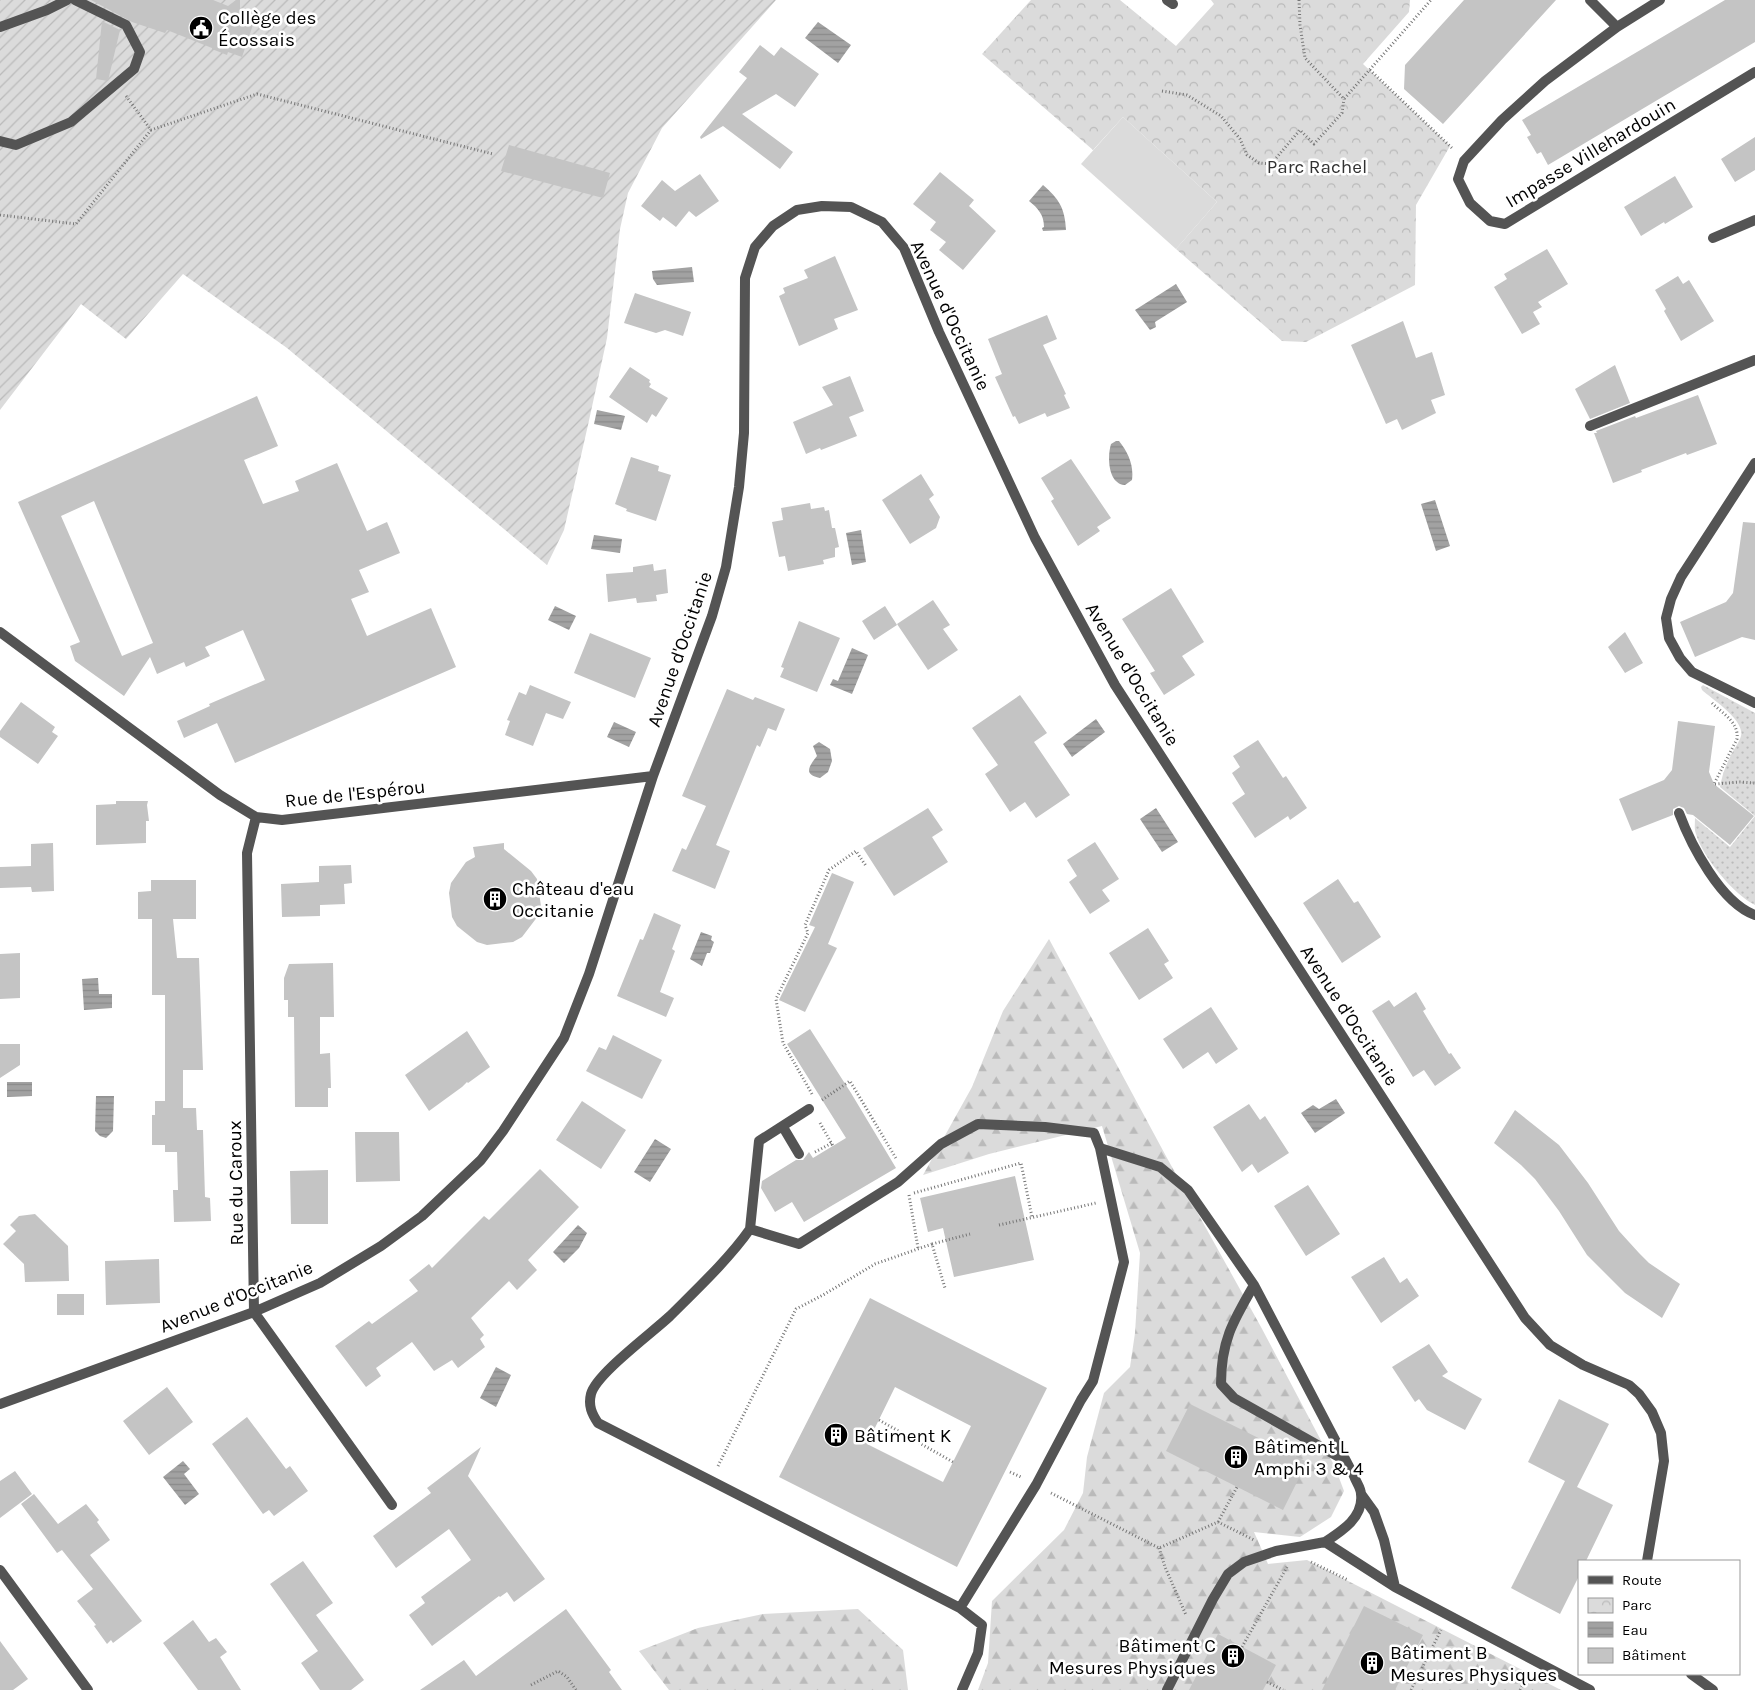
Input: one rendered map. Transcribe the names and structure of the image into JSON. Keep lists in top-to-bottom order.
{
  "streets": {
    "street": [
      "Impasse Villehardouin",
      "Avenue d'Occitanie",
      "Rue de l'Espérou",
      "Rue du Caroux"
    ]
  },
  "crossings": [
    ["Avenue d'Occitanie", "Rue de l'Espérou"],
    ["Avenue d'Occitanie", "Rue du Caroux"],
    ["Rue de l'Espérou", "Rue du Caroux"]
  ],
  "parks": ["Parc Rachel"],
  "places": {
    "public building": ["Collège des Écossais"],
    "building": [
      "Château d'eau Occitanie",
      "Bâtiment K",
      "Bâtiment L Amphi 3 & 4",
      "Bâtiment C Mesures Physiques",
      "Bâtiment B Mesures Physiques"
    ]
  },
  "legend": [
    "Route",
    "Parc",
    "Eau",
    "Bâtiment"
  ]
}
